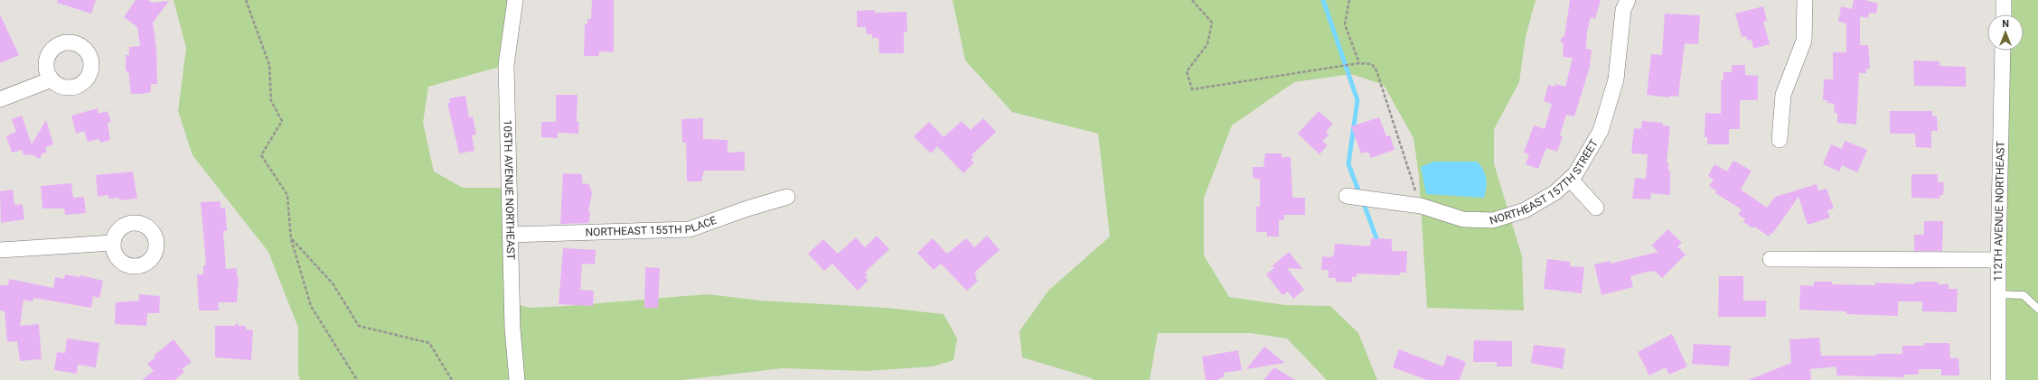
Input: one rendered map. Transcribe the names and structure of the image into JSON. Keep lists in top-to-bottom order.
{
  "streets": {
    "street": [
      "NORTHEAST 157TH STREET",
      "105TH AVENUE NORTHEAST",
      "112TH AVENUE NORTHEAST",
      "NORTHEAST 155TH PLACE"
    ]
  },
  "crossings": [
    ["105TH AVENUE NORTHEAST", "NORTHEAST 155TH PLACE"]
  ],
  "north": "top"
}
